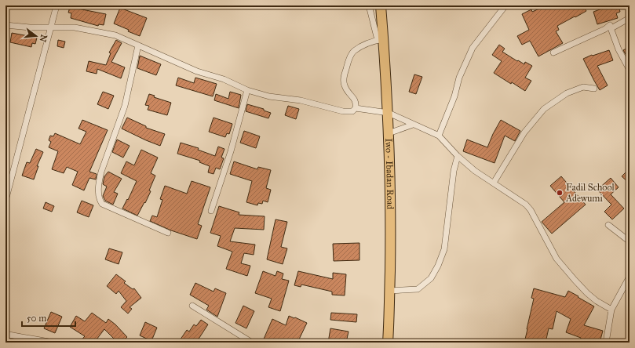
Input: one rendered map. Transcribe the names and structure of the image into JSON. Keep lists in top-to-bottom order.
{
  "streets": {
    "main road": ["Iwo - Ibadan Road"]
  },
  "places": ["Fadil School Adewumi"],
  "scale_bar": "50 m",
  "north": "right"
}
